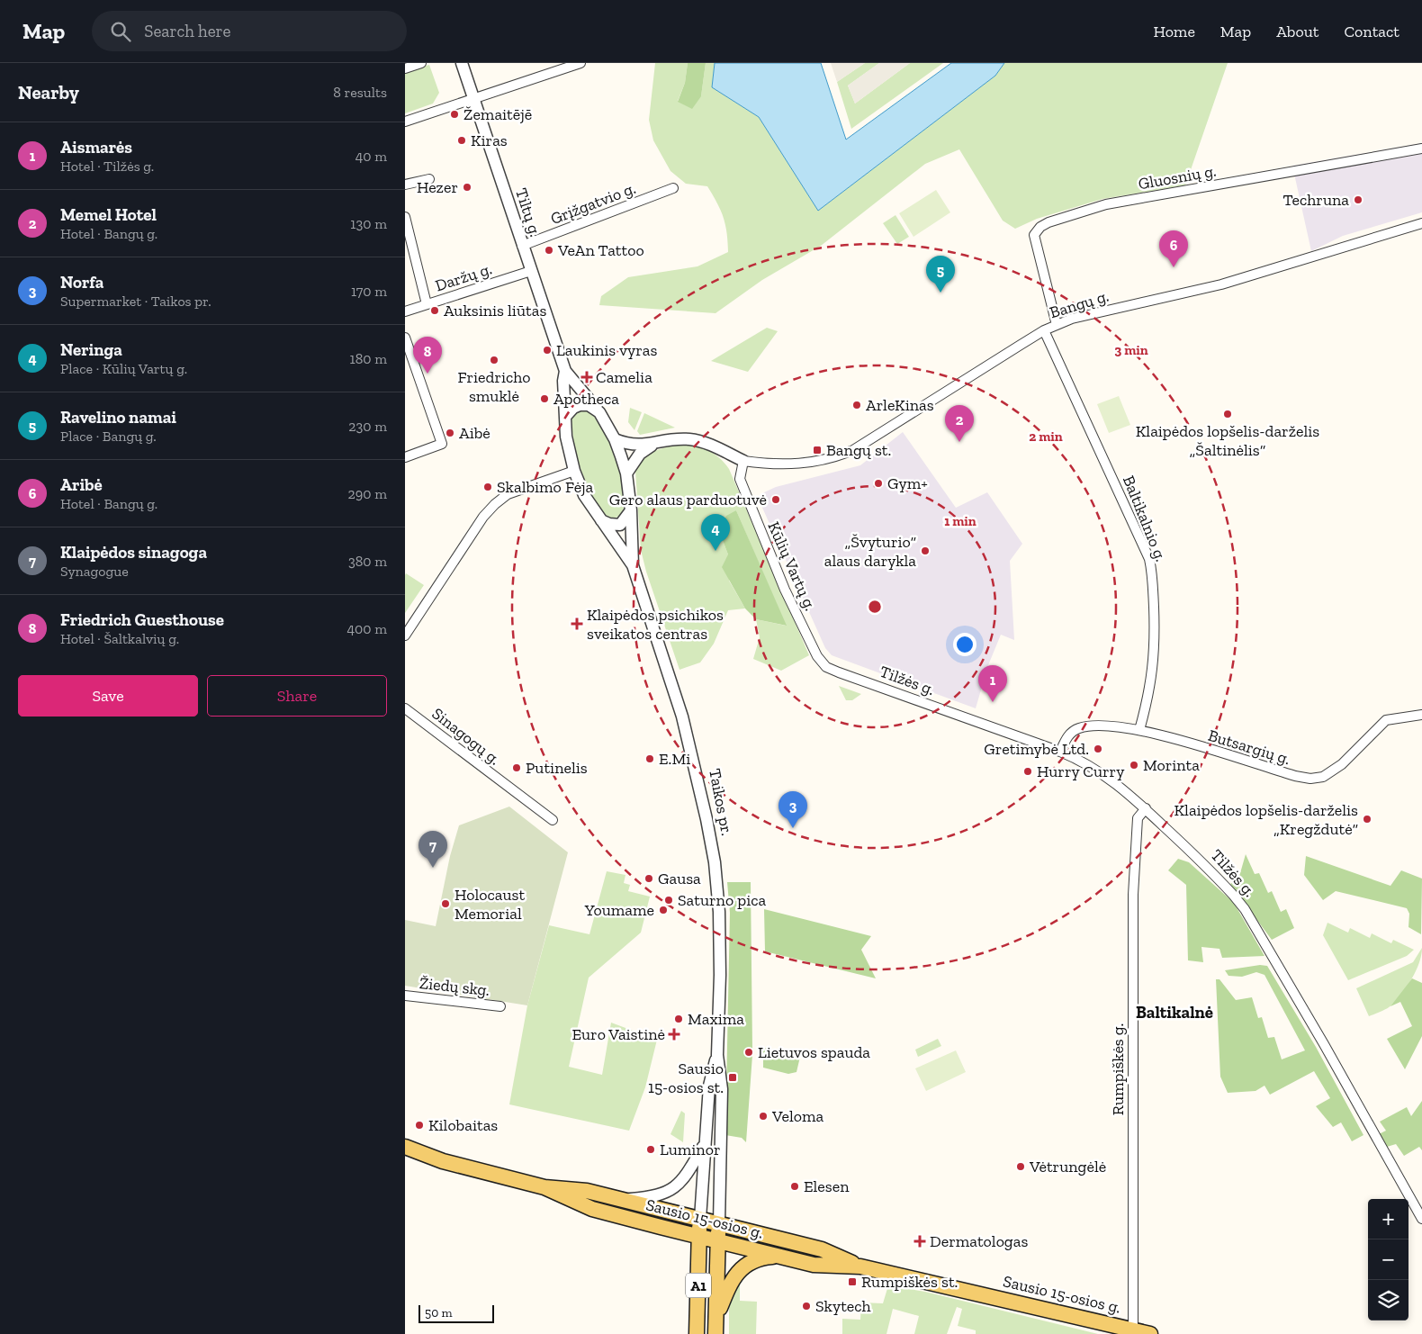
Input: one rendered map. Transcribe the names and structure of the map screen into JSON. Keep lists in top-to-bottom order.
{
  "streets": {
    "main road": ["Taikos pr.", "Sausio 15-osios g.", "A1"],
    "street": [
      "Gluosnių g.",
      "Grįžgatvio g.",
      "Tiltų g.",
      "Daržų g.",
      "Bangų g.",
      "Baltikalnio g.",
      "Kūlių Vartų g.",
      "Tilžės g.",
      "Sinagogų g.",
      "Butsargių g.",
      "Žiedų skg.",
      "Rumpiškės g."
    ]
  },
  "crossings": [
    ["Gluosnių g.", "Bangų g."],
    ["Grįžgatvio g.", "Tiltų g."],
    ["Tiltų g.", "Daržų g."],
    ["Tiltų g.", "A1"],
    ["Bangų g.", "Baltikalnio g."],
    ["Bangų g.", "Kūlių Vartų g."],
    ["Baltikalnio g.", "Butsargių g."],
    ["Kūlių Vartų g.", "Tilžės g."],
    ["Tilžės g.", "Butsargių g."],
    ["Tilžės g.", "Rumpiškės g."],
    ["Taikos pr.", "Sausio 15-osios g."],
    ["Taikos pr.", "A1"],
    ["Rumpiškės g.", "Sausio 15-osios g."]
  ],
  "districts": ["Baltikalnė"],
  "places": {
    "other": [
      "Žemaitējē",
      "Kiras",
      "Hezer",
      "Techruna",
      "VeAn Tattoo",
      "Auksinis liūtas",
      "Laukinis vyras",
      "Friedricho smuklė",
      "Apotheca",
      "ArleKinas",
      "Klaipėdos lopšelis-darželis „Šaltinėlis“",
      "Aibė",
      "Gym+",
      "Skalbimo Fėja",
      "Gero alaus parduotuvė",
      "„Švyturio“ alaus darykla",
      "Gretimybė Ltd.",
      "E.Mi",
      "Morinta",
      "Putinelis",
      "Hurry Curry",
      "Klaipėdos lopšelis-darželis „Kregždutė“",
      "Gausa",
      "Saturno pica",
      "Holocaust Memorial",
      "Youmame",
      "Maxima",
      "Lietuvos spauda",
      "Veloma",
      "Kilobaitas",
      "Luminor",
      "Vėtrungėlė",
      "Elesen",
      "Skytech"
    ],
    "health": [
      "Camelia",
      "Klaipėdos psichikos sveikatos centras",
      "Euro Vaistinė",
      "Dermatologas"
    ],
    "transit": ["Bangų st.", "Sausio 15-osios st.", "Rumpiškės st."]
  },
  "scale_bar": "50 m",
  "page": {
    "header": "Map",
    "search": "Search here",
    "nav": [
      "Home",
      "Map",
      "About",
      "Contact"
    ],
    "heading": ["Nearby", "8 results"],
    "list": [
      {
        "mark": "1",
        "name": "Aismarės",
        "note": "Hotel · Tilžės g.",
        "value": "40 m"
      },
      {
        "mark": "2",
        "name": "Memel Hotel",
        "note": "Hotel · Bangų g.",
        "value": "130 m"
      },
      {
        "mark": "3",
        "name": "Norfa",
        "note": "Supermarket · Taikos pr.",
        "value": "170 m"
      },
      {
        "mark": "4",
        "name": "Neringa",
        "note": "Place · Kūlių Vartų g.",
        "value": "180 m"
      },
      {
        "mark": "5",
        "name": "Ravelino namai",
        "note": "Place · Bangų g.",
        "value": "230 m"
      },
      {
        "mark": "6",
        "name": "Aribė",
        "note": "Hotel · Bangų g.",
        "value": "290 m"
      },
      {
        "mark": "7",
        "name": "Klaipėdos sinagoga",
        "note": "Synagogue",
        "value": "380 m"
      },
      {
        "mark": "8",
        "name": "Friedrich Guesthouse",
        "note": "Hotel · Šaltkalvių g.",
        "value": "400 m"
      }
    ],
    "pins": [
      "6",
      "5",
      "8",
      "2",
      "4",
      "1",
      "3",
      "7"
    ],
    "buttons": ["Save", "Share"],
    "map_buttons": ["+", "−"],
    "scale": "50 m"
  },
  "rings": ["3 min", "2 min", "1 min"]
}
